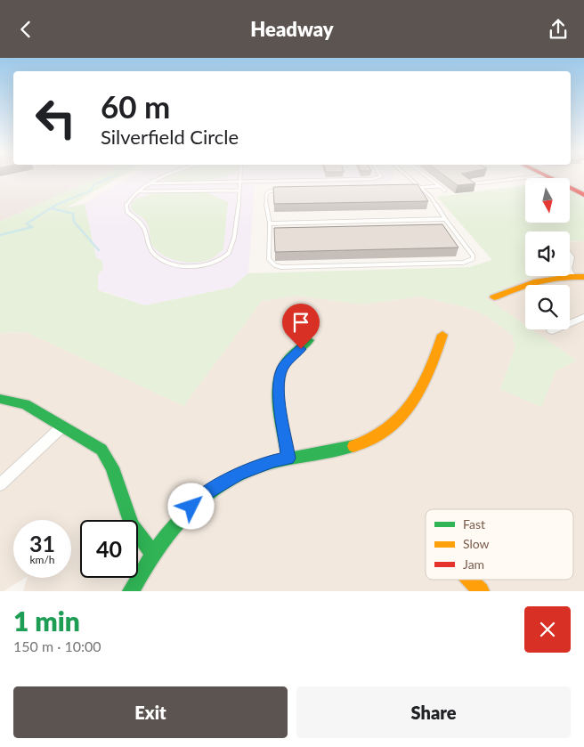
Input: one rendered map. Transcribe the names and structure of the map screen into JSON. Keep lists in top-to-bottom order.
{
  "legend": ["Fast", "Slow", "Jam"],
  "north": "bottom",
  "page": {
    "header": "Headway",
    "turn": ["60 m", "Silverfield Circle"],
    "speed": "31 km/h",
    "limit": "40",
    "heading": ["1 min", "150 m · 10:00"],
    "buttons": ["Exit", "Share"]
  }
}
